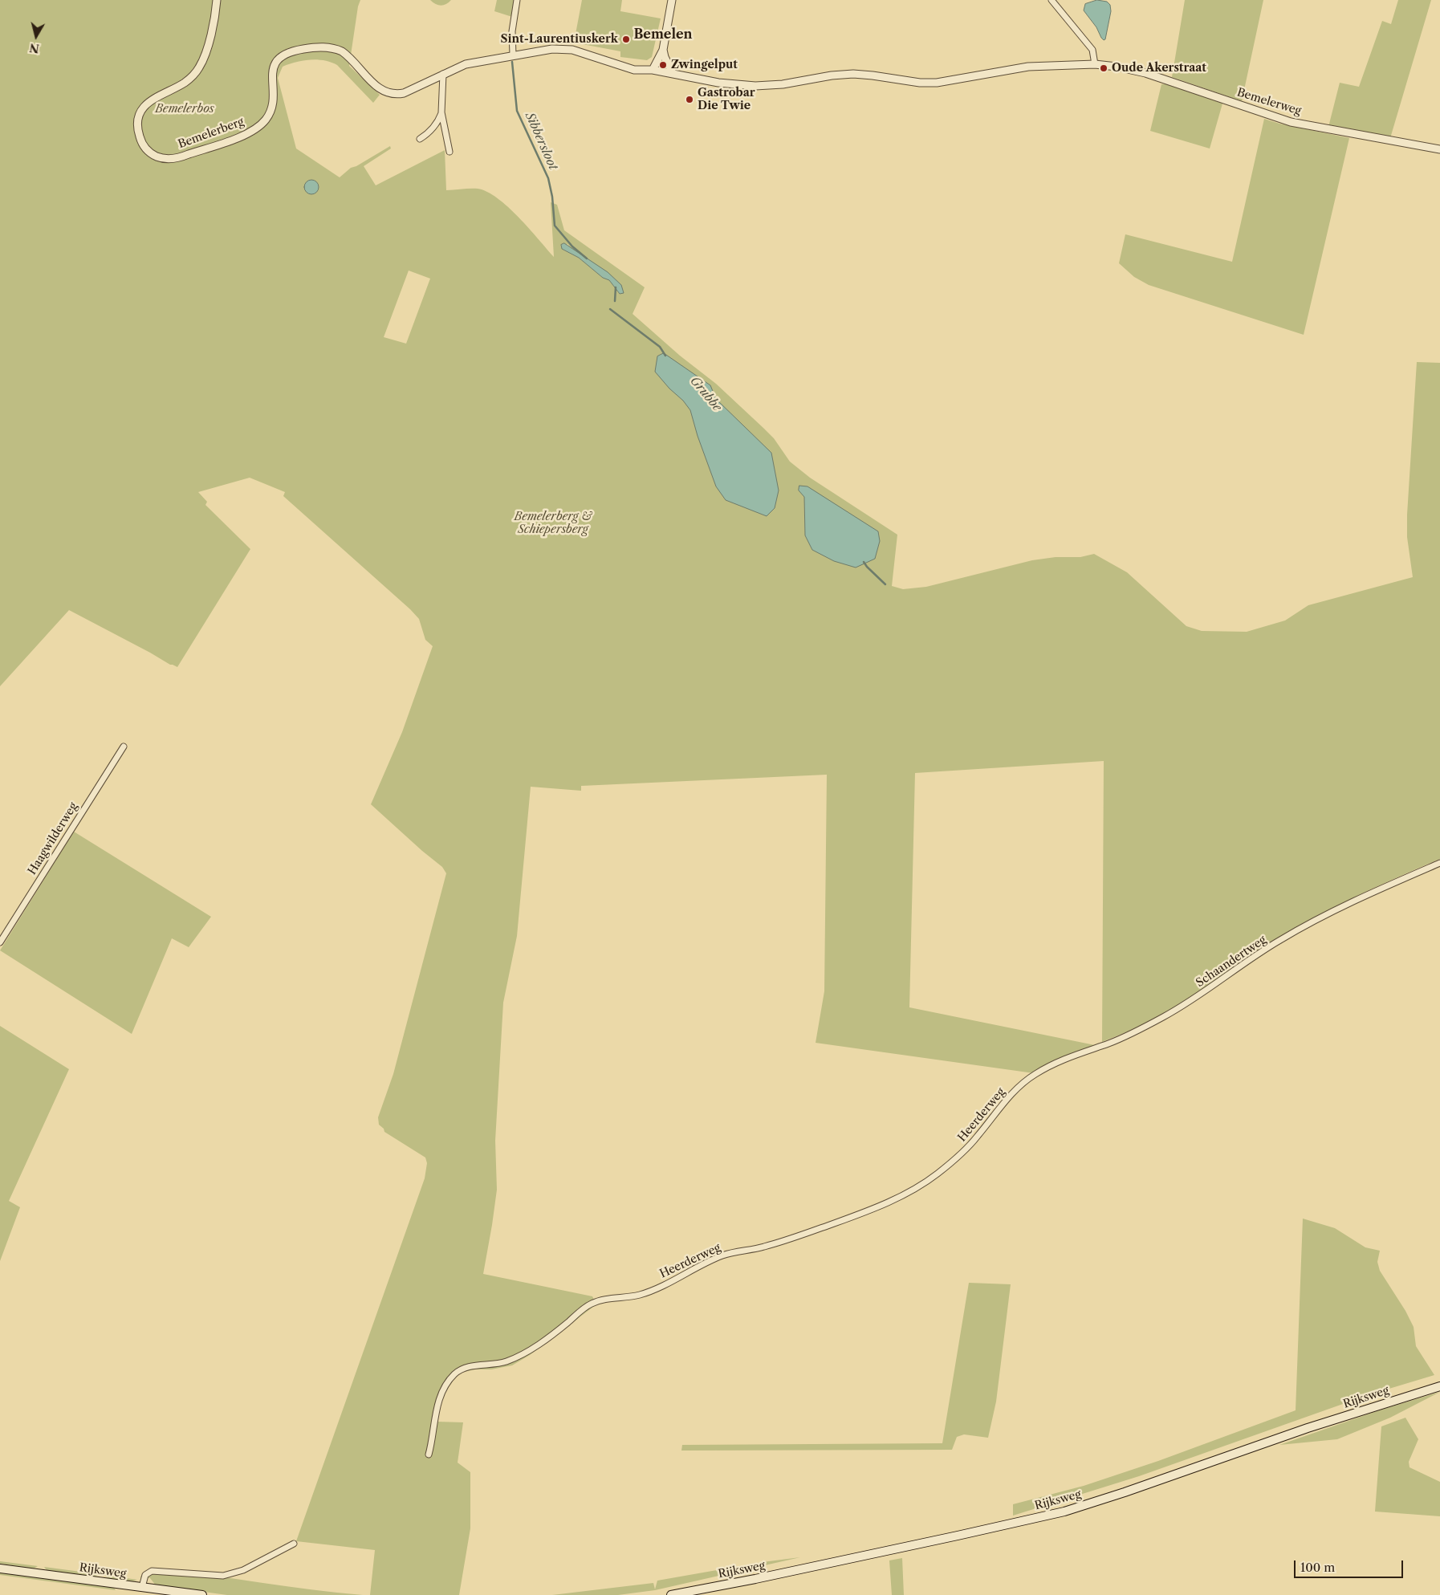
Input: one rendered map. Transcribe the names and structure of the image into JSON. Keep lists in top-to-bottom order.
{
  "streets": {
    "main road": ["Rijksweg"],
    "street": [
      "Bemelerweg",
      "Bemelerberg",
      "Haagwilderweg",
      "Schaandertweg",
      "Heerderweg"
    ]
  },
  "crossings": [
    ["Schaandertweg", "Heerderweg"]
  ],
  "districts": ["Bemelen"],
  "water": ["Sibbersloot", "Grubbe"],
  "parks": ["Bemelerbos", "Bemelerberg & Schiepersberg"],
  "places": [
    "Sint-Laurentiuskerk",
    "Zwingelput",
    "Oude Akerstraat",
    "Gastrobar Die Twie"
  ],
  "scale_bar": "100 m",
  "north": "bottom"
}
